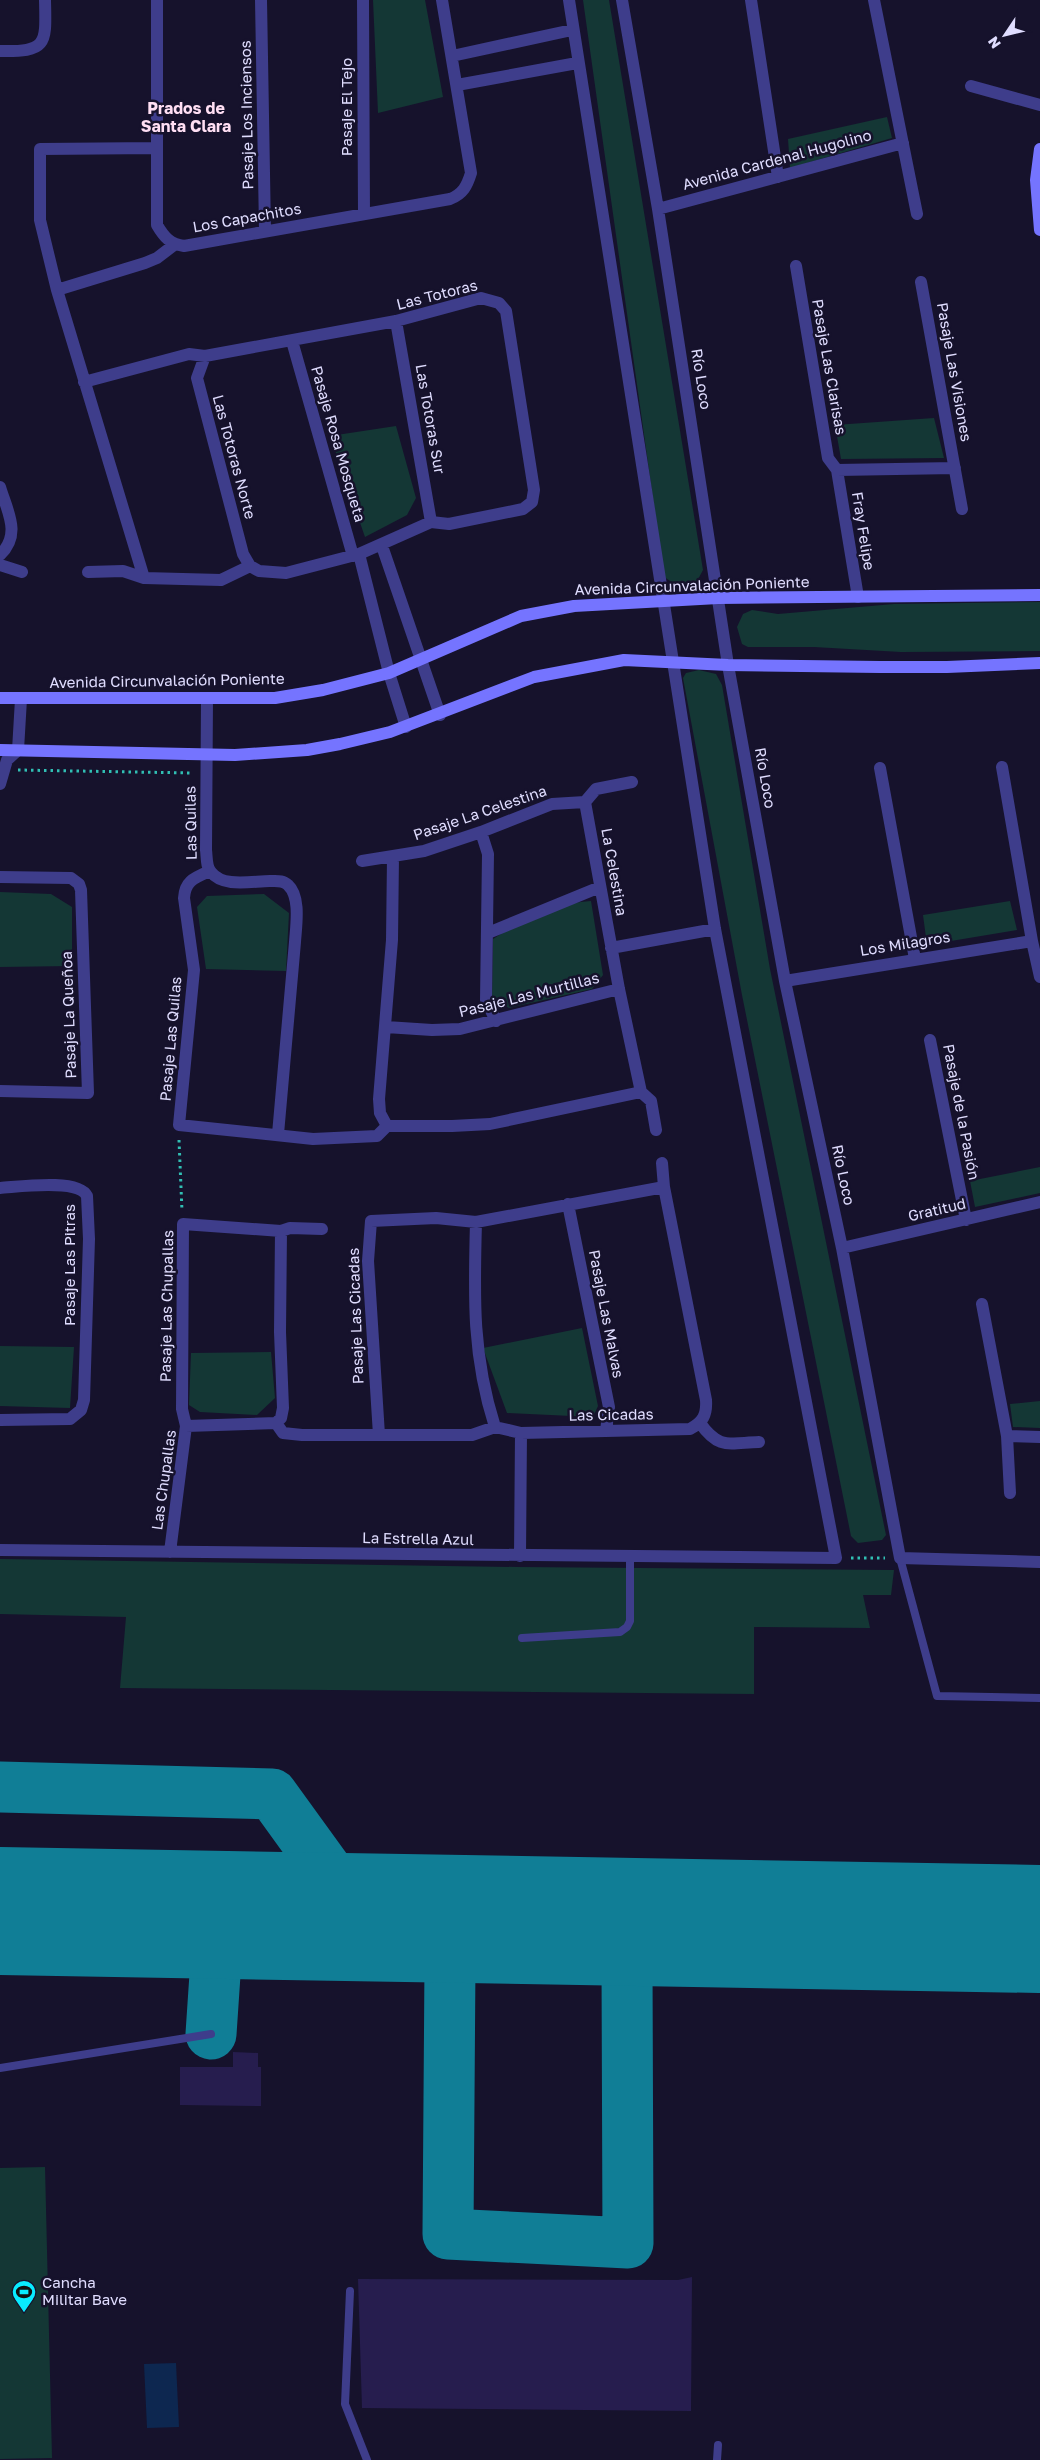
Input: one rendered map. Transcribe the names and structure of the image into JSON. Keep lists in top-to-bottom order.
{
  "streets": {
    "street": [
      "Pasaje El Tejo",
      "Pasaje Los Inciensos",
      "Avenida Cardenal Hugolino",
      "Los Capachitos",
      "Las Totoras",
      "Pasaje Las Clarisas",
      "Pasaje Las Visiones",
      "Río Loco",
      "Las Totoras Sur",
      "Pasaje Rosa Mosqueta",
      "Las Totoras Norte",
      "Fray Felipe",
      "Avenida Circunvalación Poniente",
      "Pasaje La Celestina",
      "Las Quilas",
      "La Celestina",
      "Los Milagros",
      "Pasaje Las Murtillas",
      "Pasaje La Queñoa",
      "Pasaje Las Quilas",
      "Pasaje de la Pasión",
      "Gratitud",
      "Pasaje Las Pitras",
      "Pasaje Las Chupallas",
      "Pasaje Las Malvas",
      "Pasaje Las Cicadas",
      "Las Cicadas",
      "Las Chupallas",
      "La Estrella Azul"
    ]
  },
  "crossings": [
    ["Pasaje El Tejo", "Los Capachitos"],
    ["Pasaje Los Inciensos", "Los Capachitos"],
    ["Avenida Cardenal Hugolino", "Río Loco"],
    ["Las Totoras", "Las Totoras Sur"],
    ["Las Totoras", "Pasaje Rosa Mosqueta"],
    ["Las Totoras", "Las Totoras Norte"],
    ["Pasaje Las Clarisas", "Fray Felipe"],
    ["Río Loco", "Avenida Circunvalación Poniente"],
    ["Río Loco", "Los Milagros"],
    ["Río Loco", "Gratitud"],
    ["Fray Felipe", "Avenida Circunvalación Poniente"],
    ["Avenida Circunvalación Poniente", "Las Quilas"],
    ["Pasaje La Celestina", "La Celestina"],
    ["Las Quilas", "Pasaje Las Quilas"],
    ["La Celestina", "Pasaje Las Murtillas"],
    ["Pasaje de la Pasión", "Gratitud"],
    ["Pasaje Las Chupallas", "Las Chupallas"],
    ["Pasaje Las Malvas", "Pasaje Las Cicadas"],
    ["Pasaje Las Malvas", "Las Cicadas"],
    ["Las Chupallas", "La Estrella Azul"]
  ],
  "districts": ["Prados de Santa Clara"],
  "places": {
    "sports": ["Cancha Militar Bave"]
  },
  "north": "bottom left"
}
